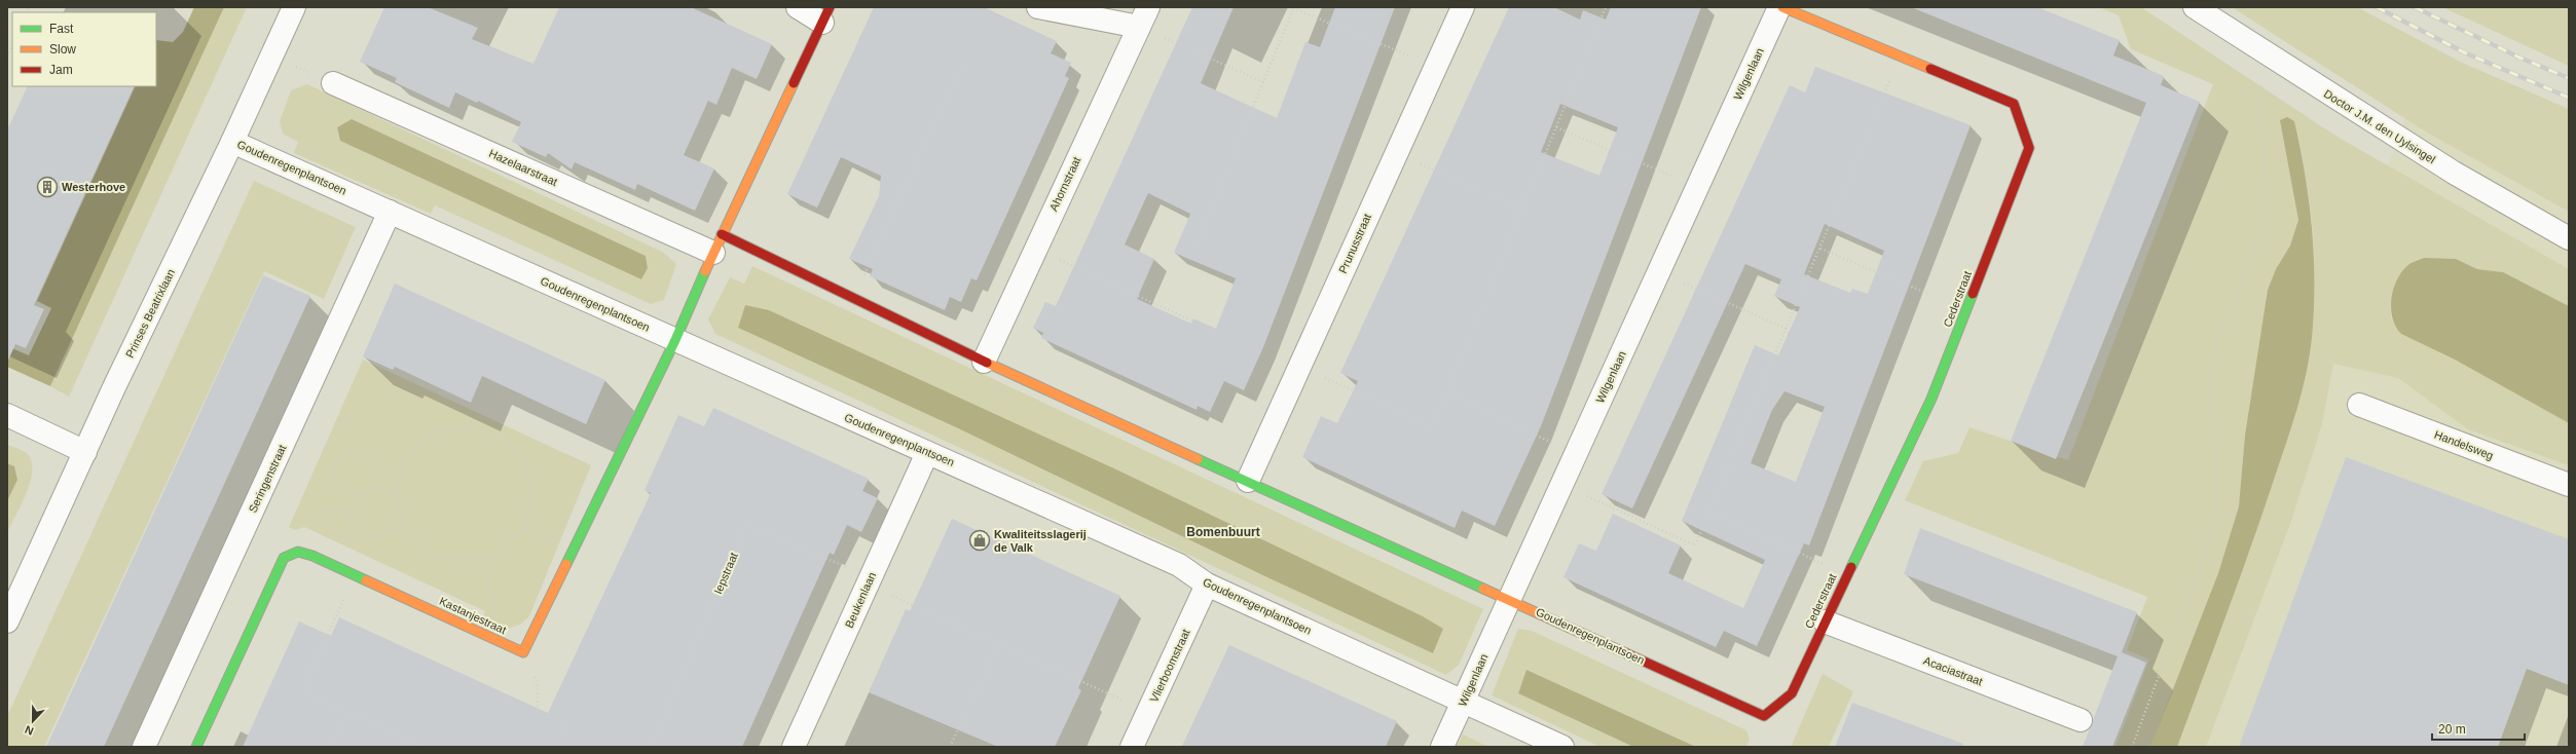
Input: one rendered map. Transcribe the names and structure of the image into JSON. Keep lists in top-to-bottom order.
{
  "streets": {
    "street": [
      "Wilgenlaan",
      "Doctor J.M. den Uylsingel",
      "Goudenregenplantsoen",
      "Hazelaarstraat",
      "Ahornstraat",
      "Prunusstraat",
      "Cederstraat",
      "Prinses Beatrixlaan",
      "Handelsweg",
      "Seringenstraat",
      "Beukenlaan",
      "Kastanjestraat",
      "Vlierboomstraat",
      "Acaciastraat"
    ],
    "path": ["Iepstraat"]
  },
  "crossings": [
    ["Wilgenlaan", "Goudenregenplantsoen"],
    ["Wilgenlaan", "Cederstraat"],
    ["Goudenregenplantsoen", "Hazelaarstraat"],
    ["Goudenregenplantsoen", "Ahornstraat"],
    ["Goudenregenplantsoen", "Prunusstraat"],
    ["Goudenregenplantsoen", "Cederstraat"],
    ["Goudenregenplantsoen", "Prinses Beatrixlaan"],
    ["Goudenregenplantsoen", "Seringenstraat"],
    ["Goudenregenplantsoen", "Beukenlaan"],
    ["Goudenregenplantsoen", "Vlierboomstraat"],
    ["Cederstraat", "Acaciastraat"],
    ["Iepstraat", "Beukenlaan"]
  ],
  "districts": ["Bomenbuurt"],
  "places": {
    "building": ["Westerhove"],
    "shop": ["Kwaliteitsslagerij de Valk"]
  },
  "legend": ["Fast", "Slow", "Jam"],
  "scale_bar": "20 m",
  "north": "bottom"
}
